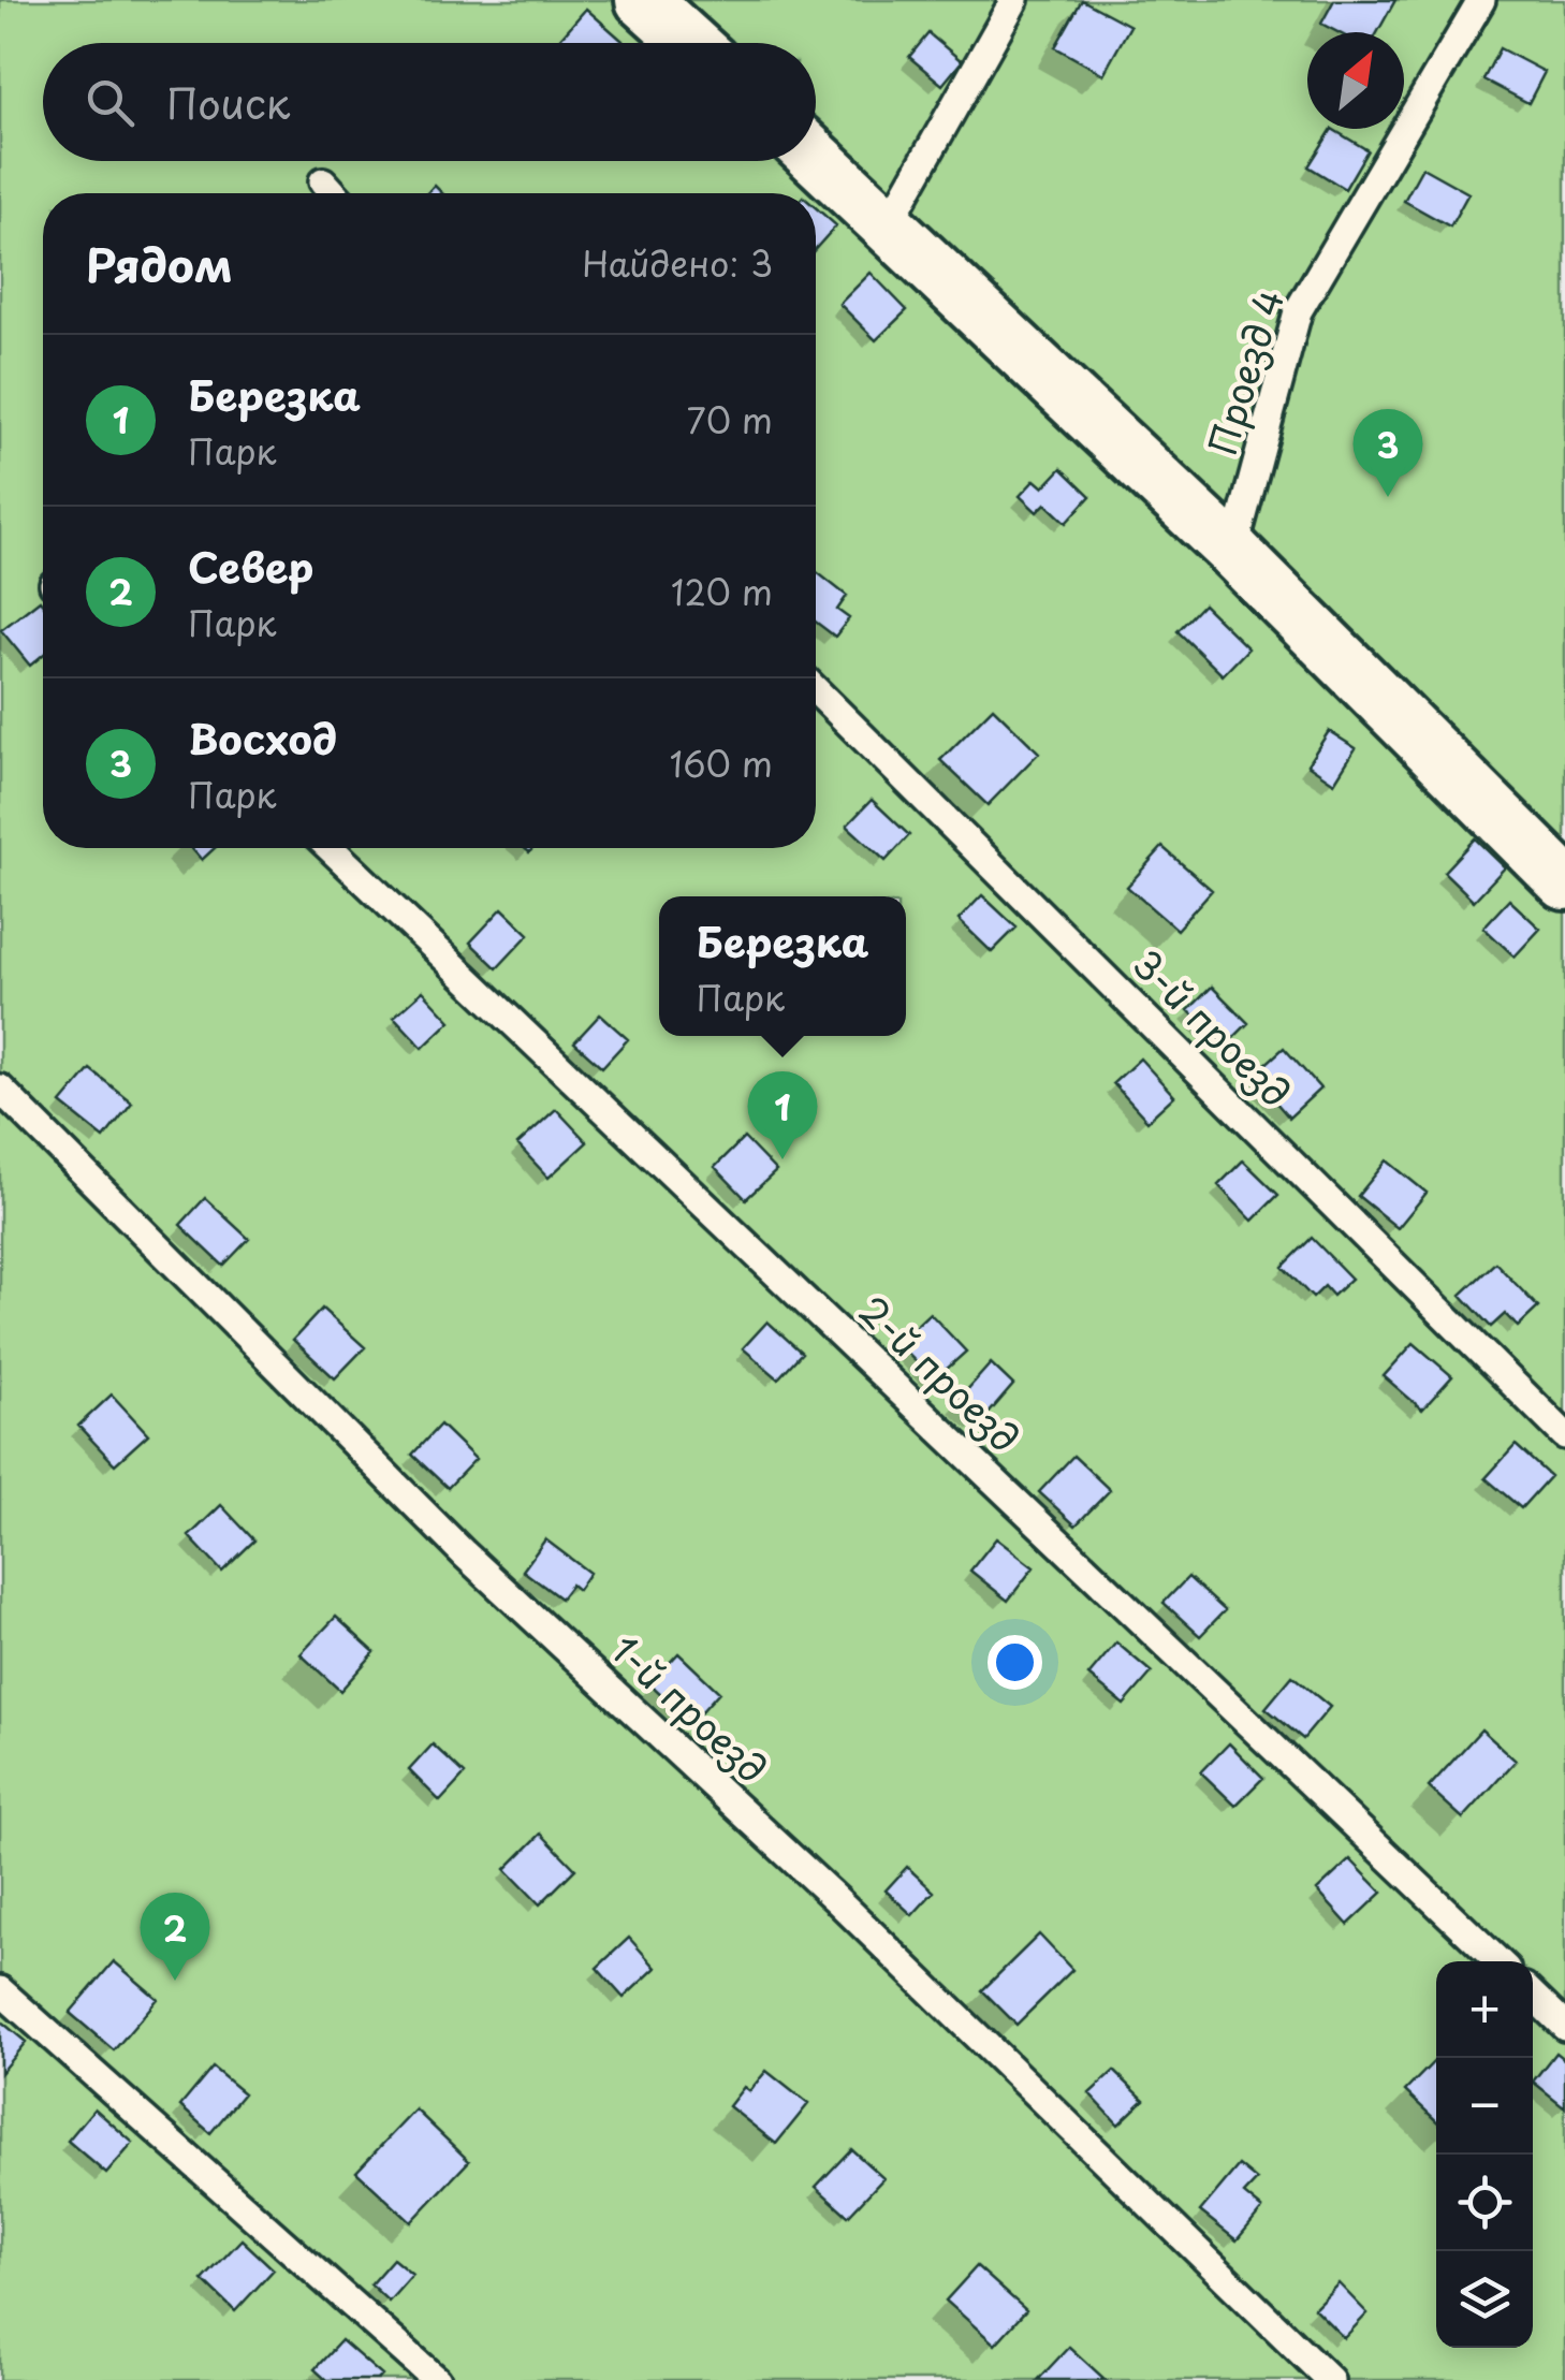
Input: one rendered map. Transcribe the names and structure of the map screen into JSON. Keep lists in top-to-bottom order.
{
  "streets": {
    "lane": [
      "Проезд 4",
      "3-й проезд",
      "2-й проезд",
      "1-й проезд"
    ]
  },
  "north": "top right",
  "page": {
    "search": "Поиск",
    "heading": ["Рядом", "Найдено: 3"],
    "list": [
      {
        "mark": "1",
        "name": "Березка",
        "note": "Парк",
        "value": "70 m"
      },
      {
        "mark": "2",
        "name": "Север",
        "note": "Парк",
        "value": "120 m"
      },
      {
        "mark": "3",
        "name": "Восход",
        "note": "Парк",
        "value": "160 m"
      }
    ],
    "pins": ["3", "1", "2"],
    "popup": ["Березка", "Парк"],
    "map_buttons": ["+", "−"]
  }
}
